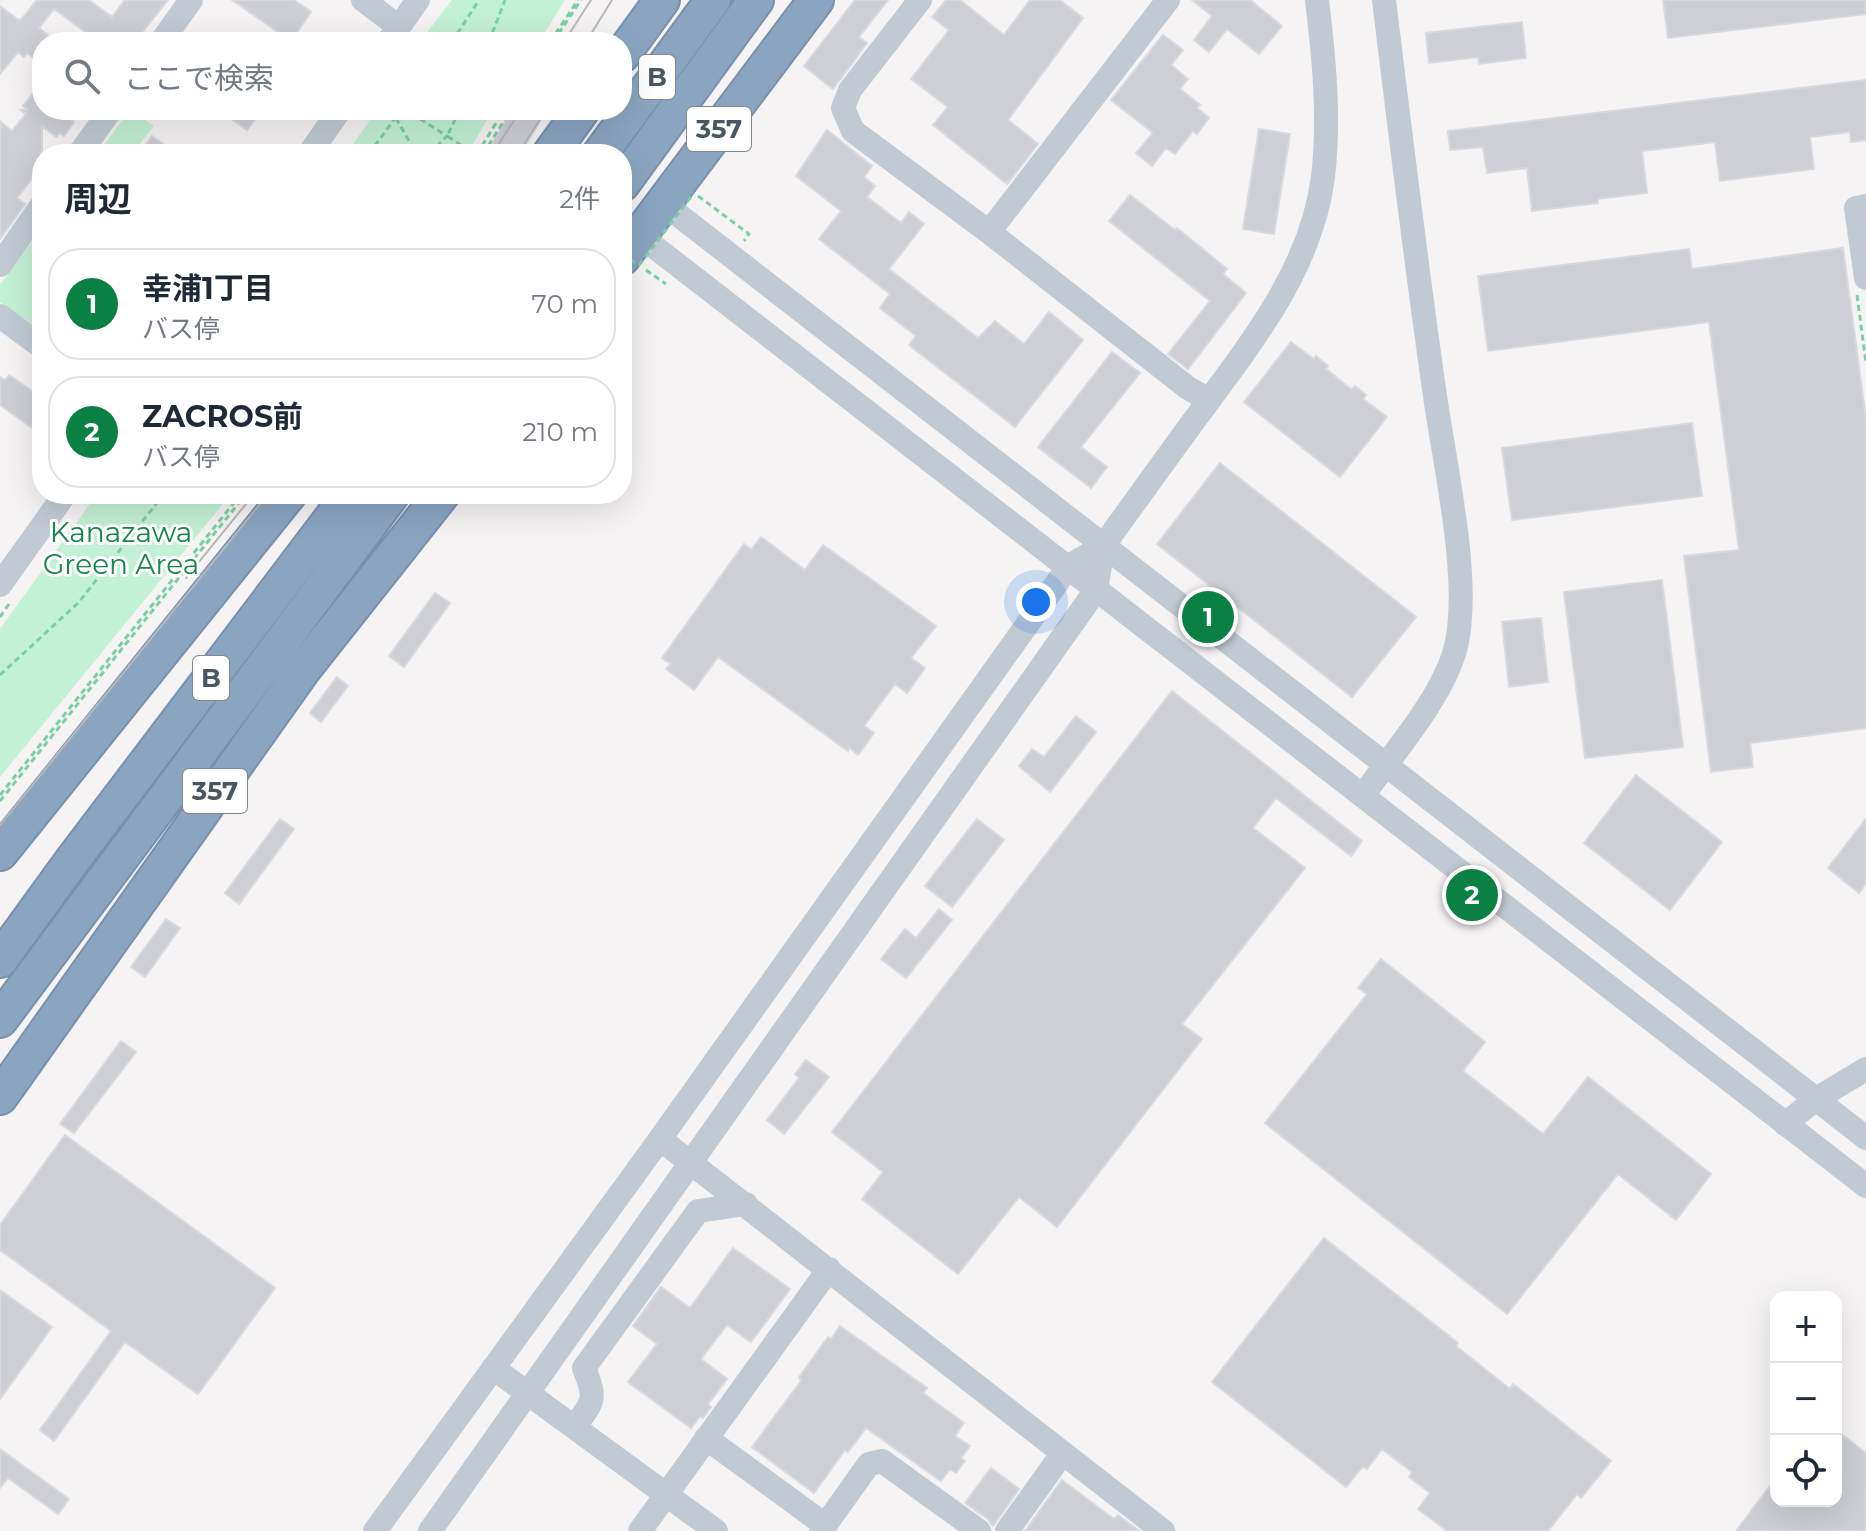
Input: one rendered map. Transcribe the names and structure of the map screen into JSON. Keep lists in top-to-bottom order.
{
  "streets": {
    "highway": ["B", "357"]
  },
  "parks": ["Kanazawa Green Area"],
  "page": {
    "search": "ここで検索",
    "heading": ["周辺", "2件"],
    "list": [
      {
        "mark": "1",
        "name": "幸浦1丁目",
        "note": "バス停",
        "value": "70 m"
      },
      {
        "mark": "2",
        "name": "ZACROS前",
        "note": "バス停",
        "value": "210 m"
      }
    ],
    "pins": ["1", "2"],
    "map_buttons": ["+", "−"]
  }
}
